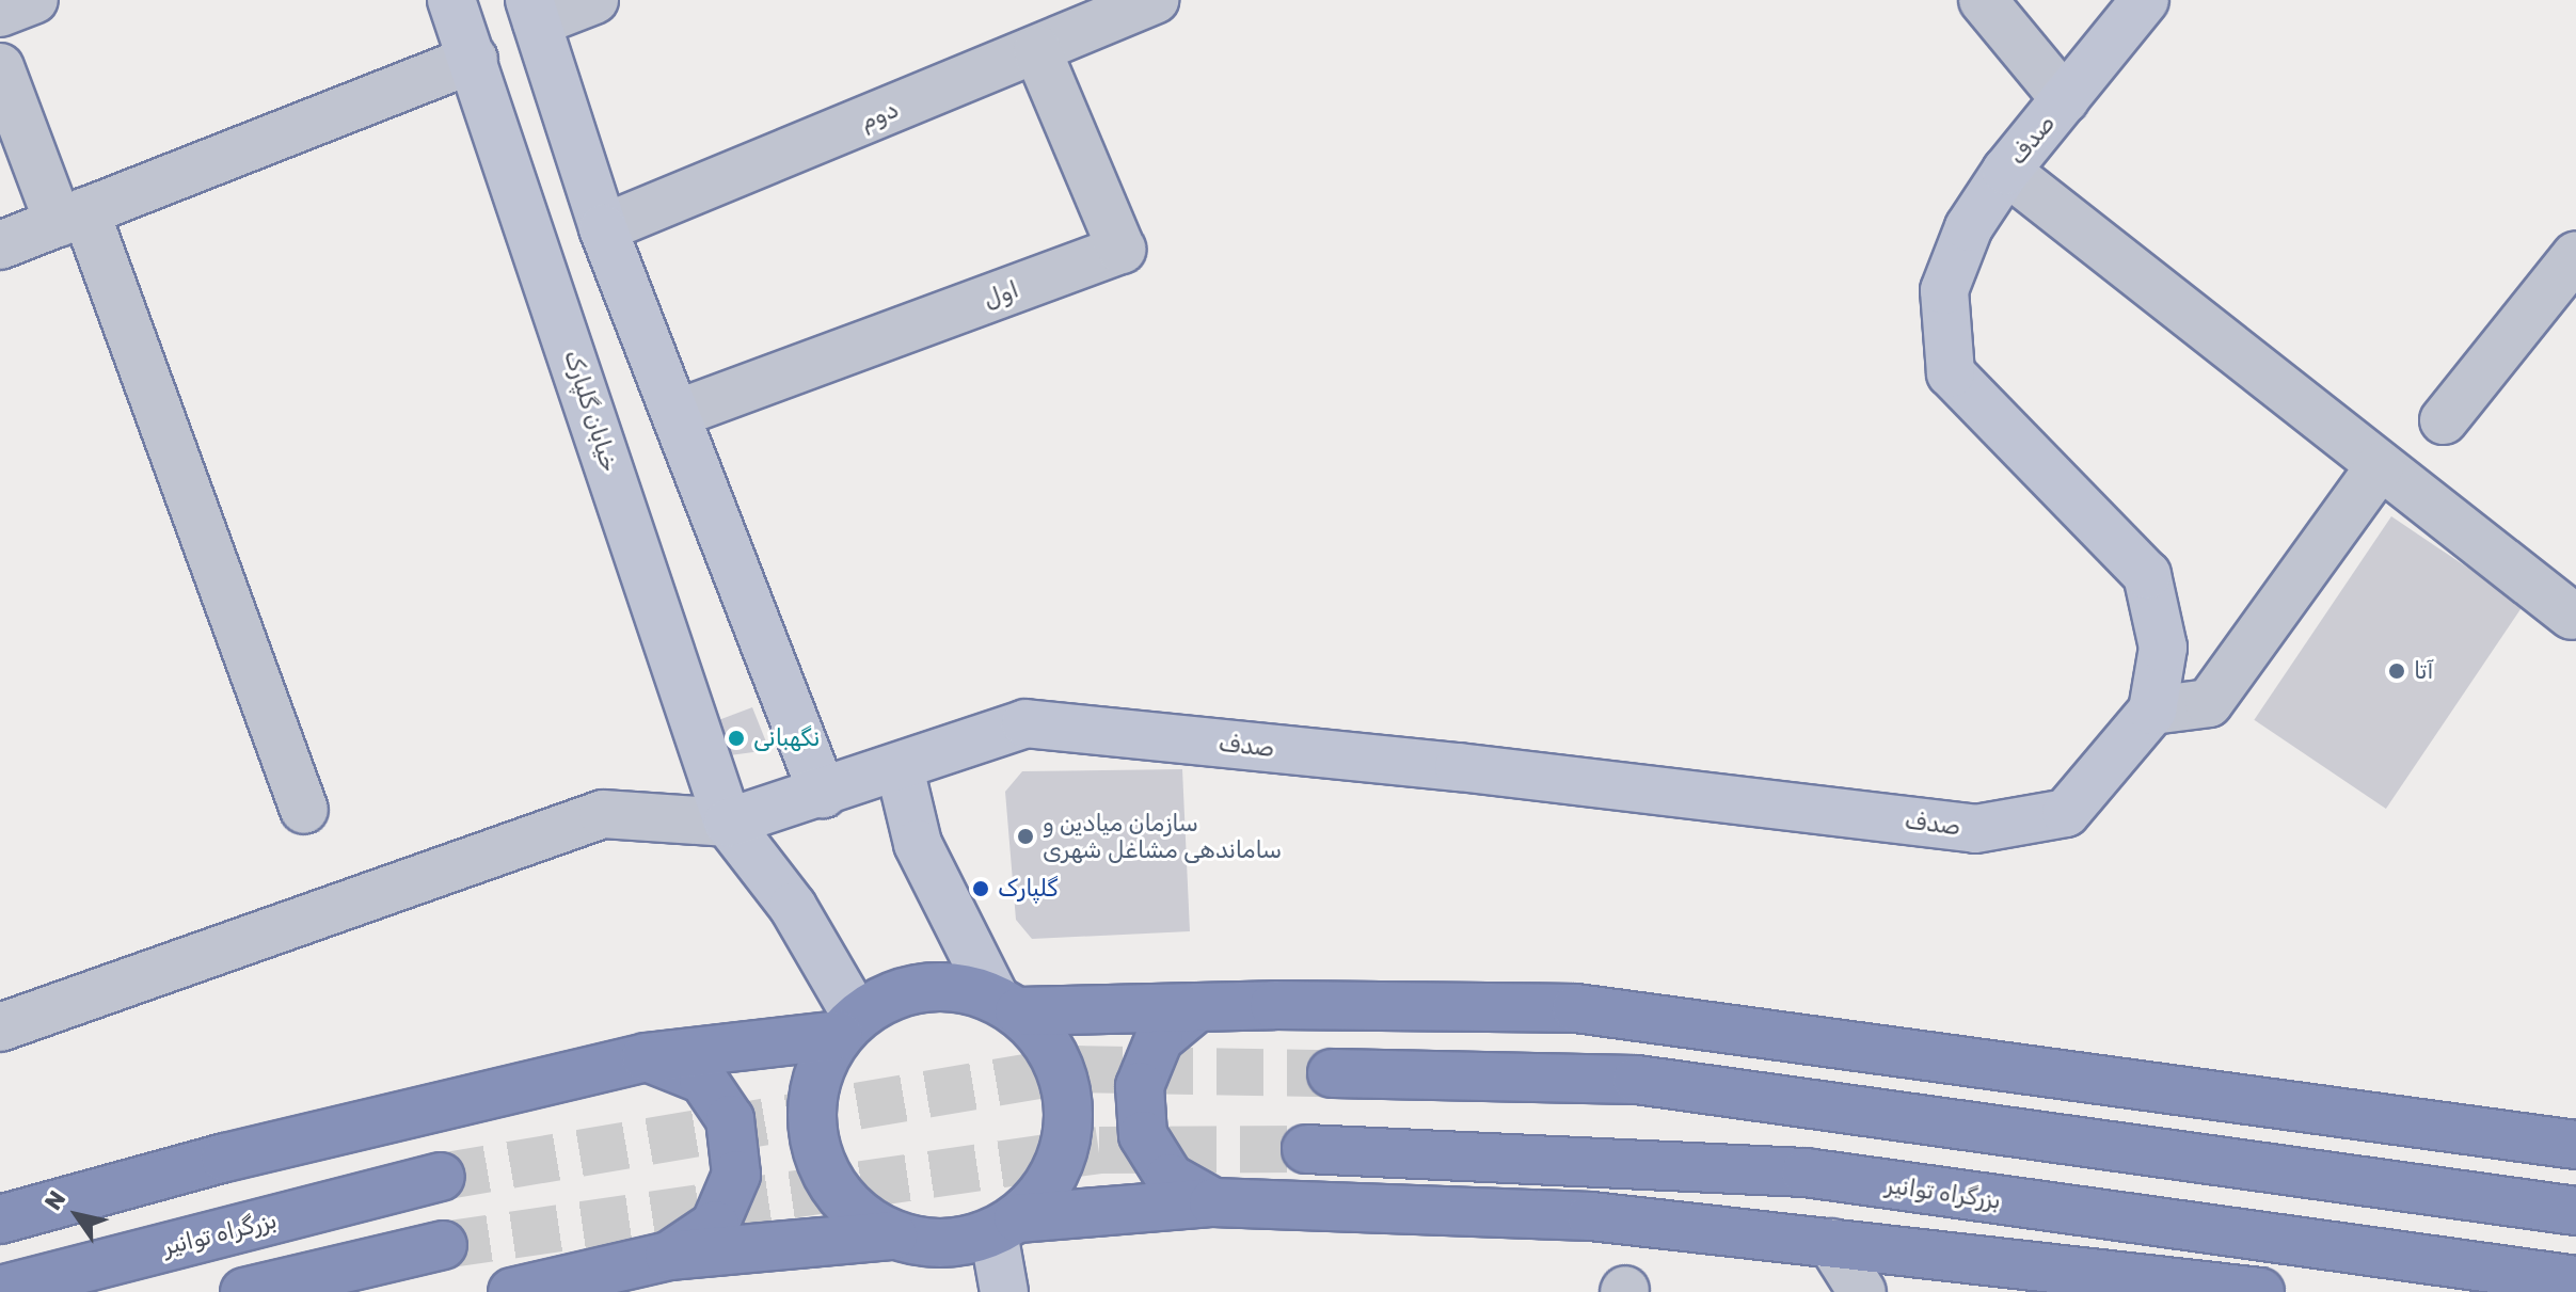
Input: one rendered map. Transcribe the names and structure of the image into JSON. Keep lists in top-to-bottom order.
{
  "streets": {
    "highway": ["بزرگراه توانیر"],
    "main road": ["صدف", "خیابان گلپارک"],
    "street": ["دوم", "اول"]
  },
  "crossings": [
    ["دوم", "اول"],
    ["صدف", "خیابان گلپارک"]
  ],
  "places": [
    "آتا",
    "نگهبانی",
    "سازمان میادین و ساماندهی مشاغل شهری",
    "گلپارک"
  ],
  "north": "top left"
}
